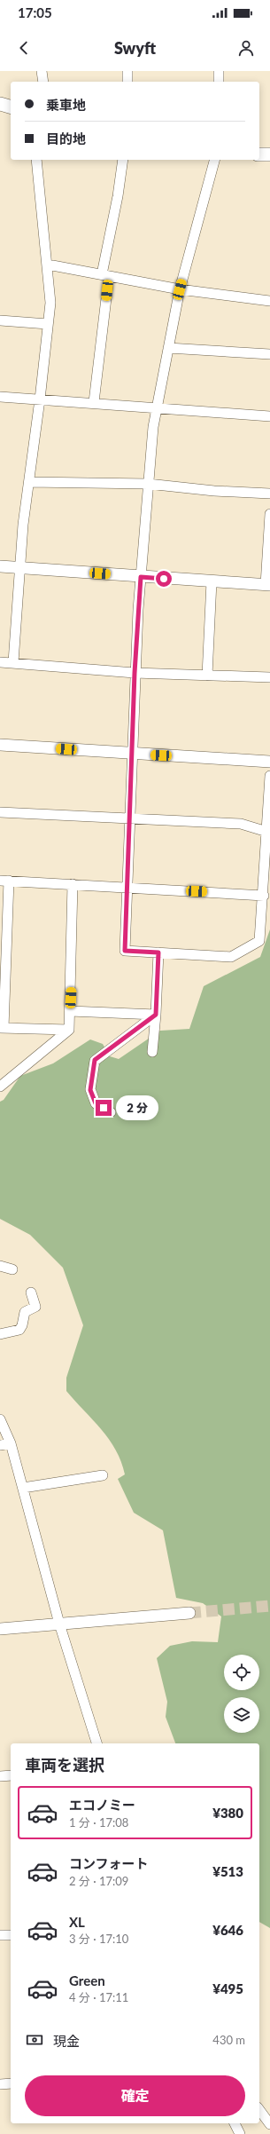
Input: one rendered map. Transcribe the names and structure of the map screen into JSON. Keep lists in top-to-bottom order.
{
  "page": {
    "status": "17:05",
    "header": "Swyft",
    "banner": ["乗車地", "目的地"],
    "bubble": "2 分",
    "heading": "車両を選択",
    "list": [
      {
        "name": "エコノミー",
        "note": "1 分 · 17:08",
        "value": "¥380"
      },
      {
        "name": "コンフォート",
        "note": "2 分 · 17:09",
        "value": "¥513"
      },
      {
        "name": "XL",
        "note": "3 分 · 17:10",
        "value": "¥646"
      },
      {
        "name": "Green",
        "note": "4 分 · 17:11",
        "value": "¥495"
      }
    ],
    "pay": ["現金", "430 m"],
    "buttons": "確定"
  }
}
